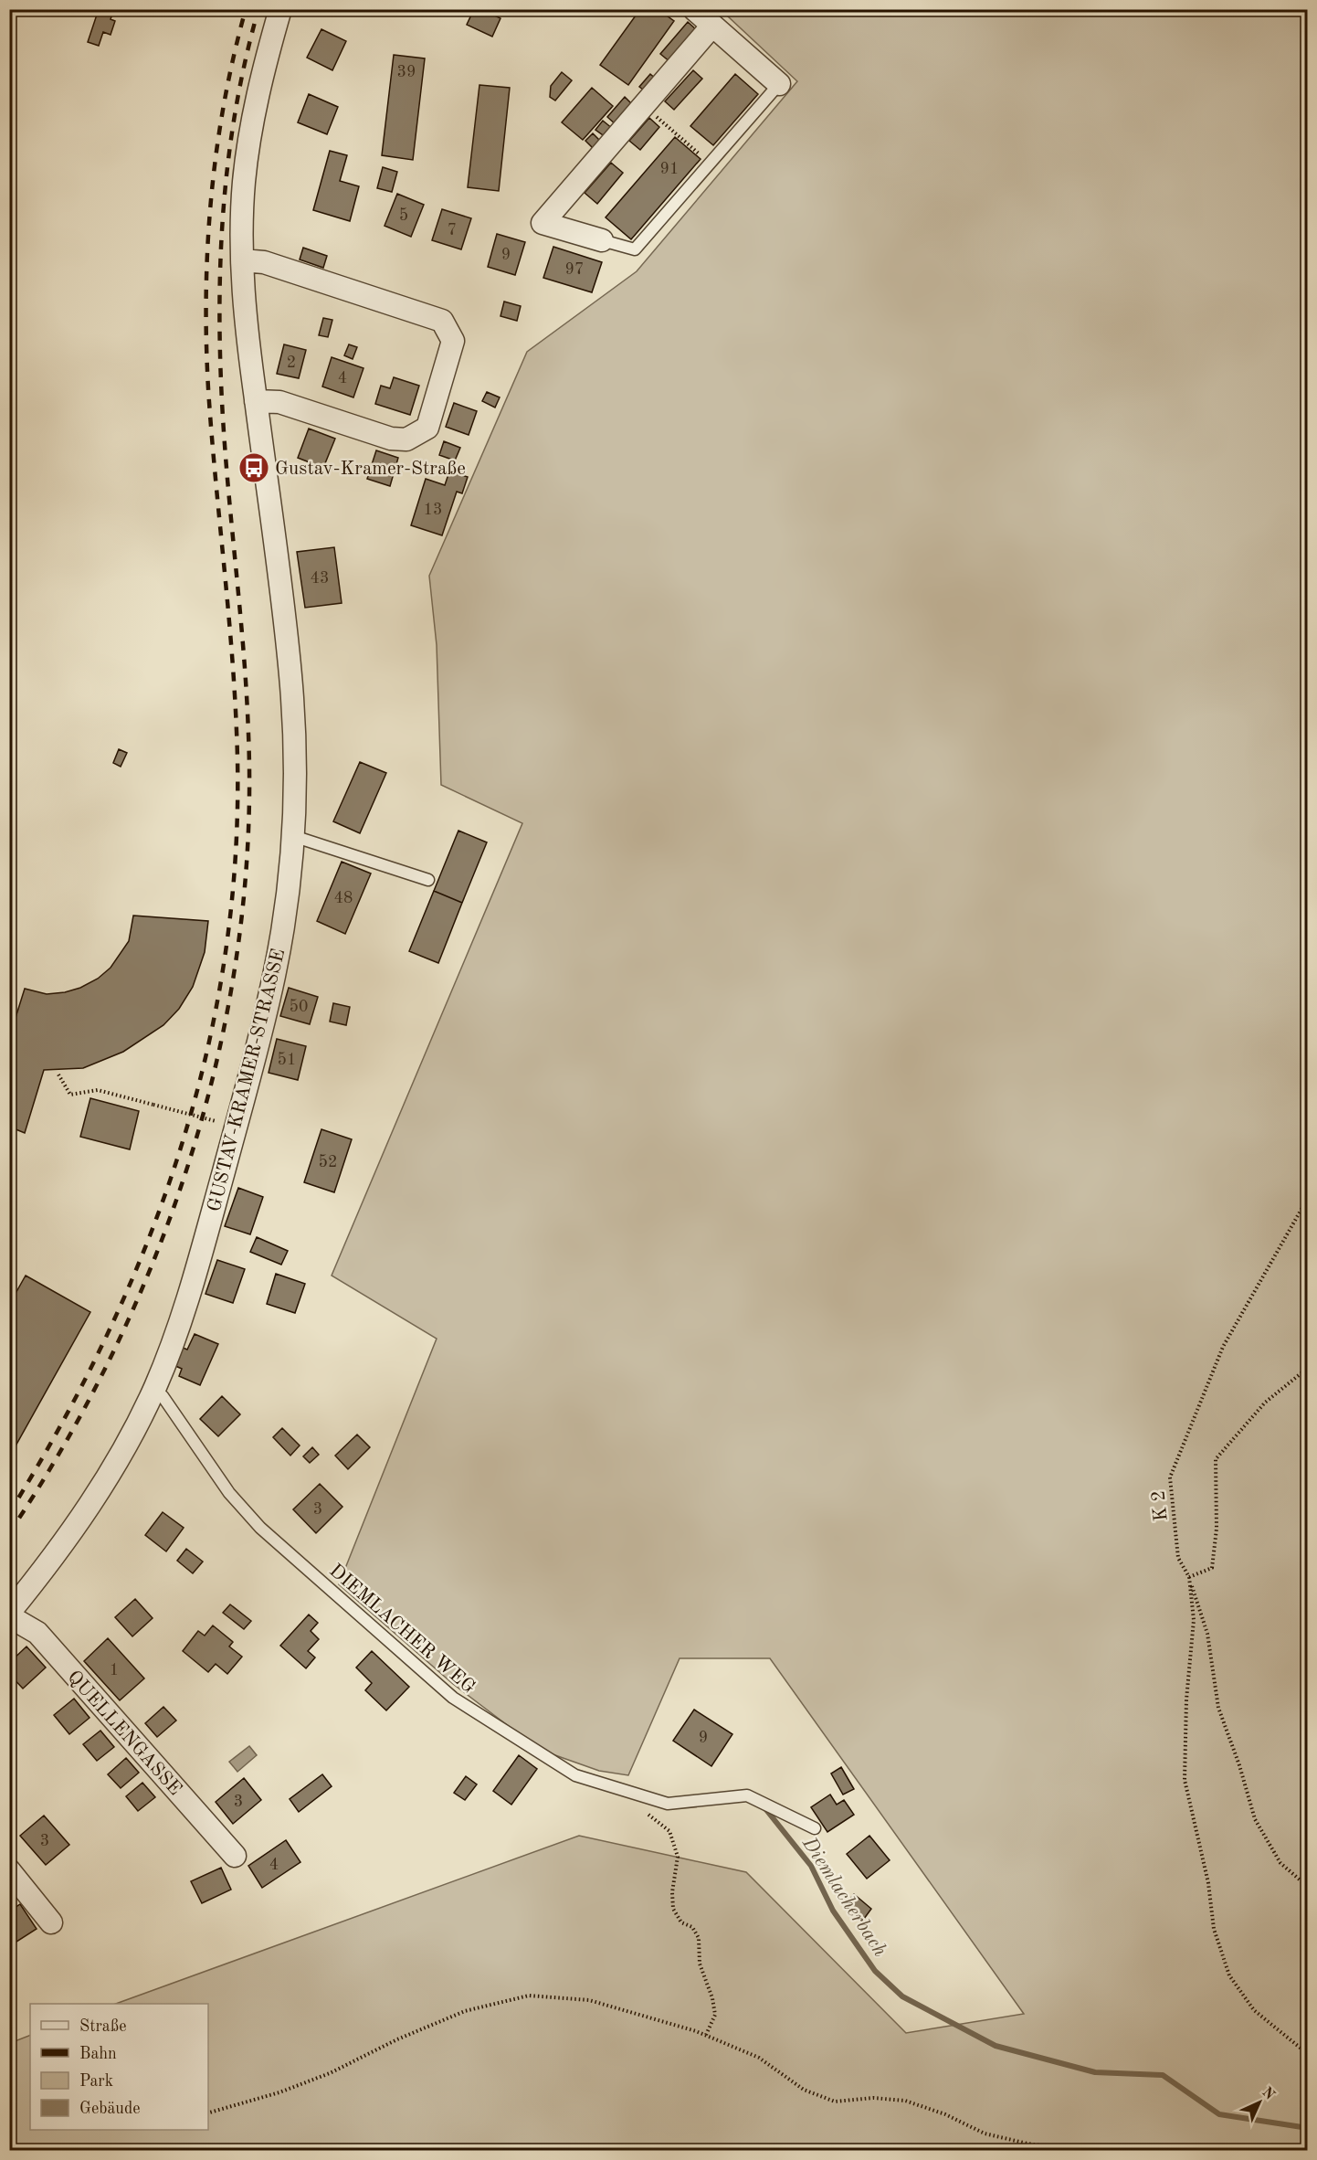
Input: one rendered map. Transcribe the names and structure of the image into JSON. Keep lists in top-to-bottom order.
{
  "streets": {
    "street": ["GUSTAV-KRAMER-STRASSE", "QUELLENGASSE"],
    "lane": ["DIEMLACHER WEG"],
    "path": ["K 2"]
  },
  "crossings": [
    ["GUSTAV-KRAMER-STRASSE", "DIEMLACHER WEG"],
    ["GUSTAV-KRAMER-STRASSE", "QUELLENGASSE"]
  ],
  "water": ["Diemlacherbach"],
  "places": {
    "bus stop": ["Gustav-Kramer-Straße"]
  },
  "house_numbers": [
    "39",
    "91",
    "5",
    "7",
    "9",
    "97",
    "2",
    "4",
    "13",
    "43",
    "48",
    "50",
    "51",
    "52",
    "3",
    "1",
    "9",
    "3",
    "3",
    "4"
  ],
  "legend": [
    "Straße",
    "Bahn",
    "Park",
    "Gebäude"
  ],
  "north": "top right"
}
